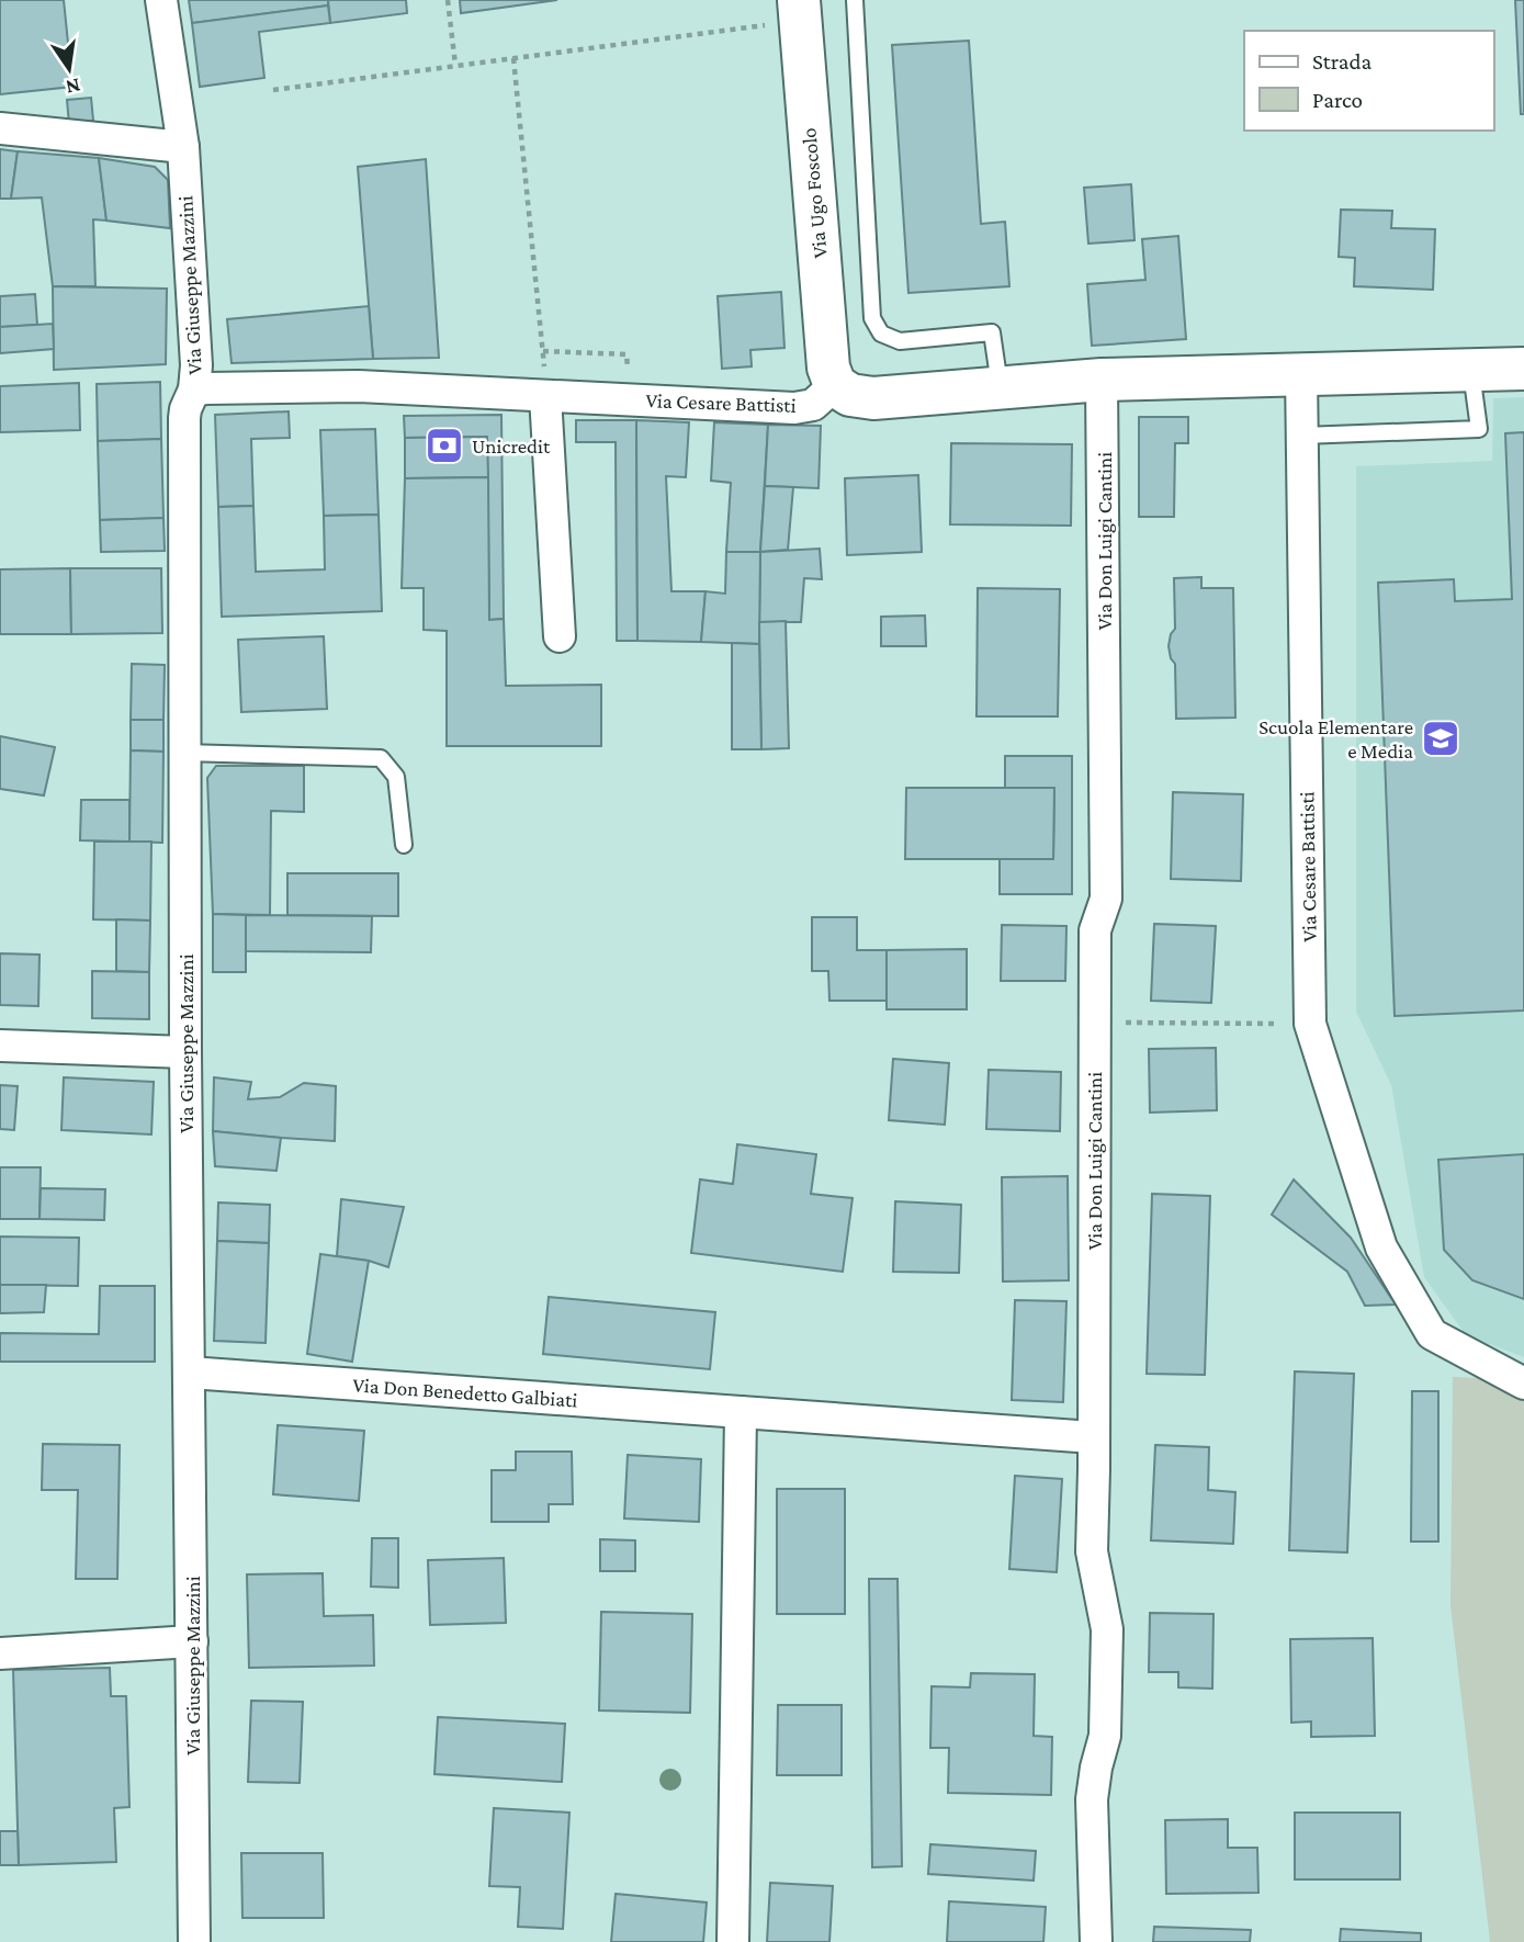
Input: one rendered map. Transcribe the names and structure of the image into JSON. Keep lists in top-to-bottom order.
{
  "streets": {
    "street": [
      "Via Ugo Foscolo",
      "Via Giuseppe Mazzini",
      "Via Cesare Battisti",
      "Via Don Luigi Cantini",
      "Via Don Benedetto Galbiati"
    ]
  },
  "crossings": [
    ["Via Ugo Foscolo", "Via Cesare Battisti"],
    ["Via Giuseppe Mazzini", "Via Cesare Battisti"],
    ["Via Giuseppe Mazzini", "Via Don Benedetto Galbiati"],
    ["Via Don Luigi Cantini", "Via Don Benedetto Galbiati"]
  ],
  "places": {
    "bank": ["Unicredit"],
    "school or university": ["Scuola Elementare e Media"]
  },
  "legend": ["Strada", "Parco"],
  "north": "bottom"
}
